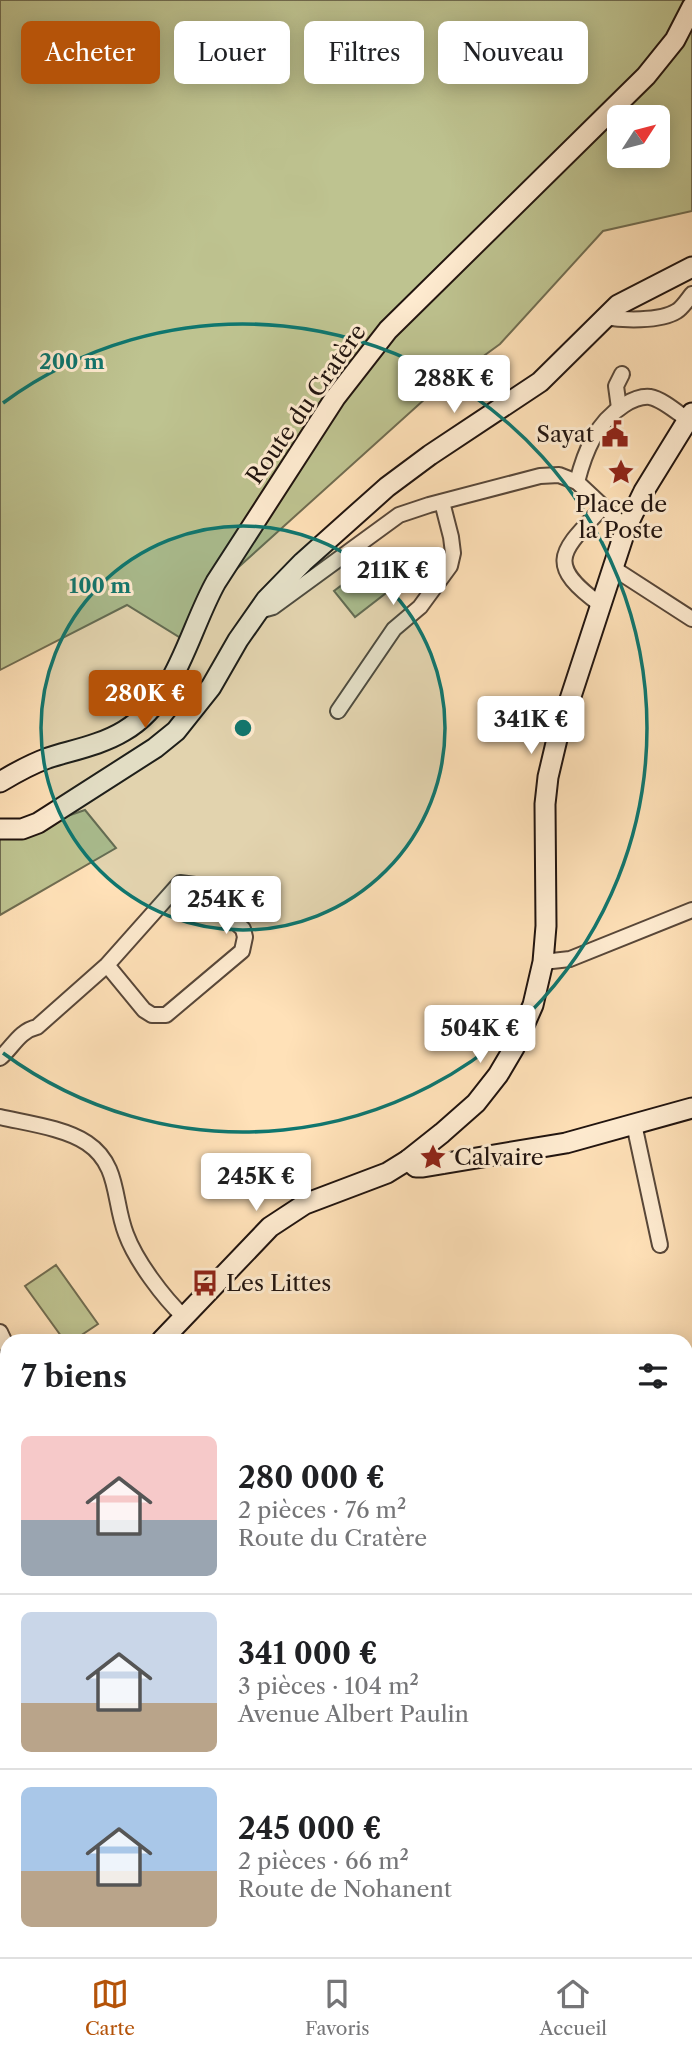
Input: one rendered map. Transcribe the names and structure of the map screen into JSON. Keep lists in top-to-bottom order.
{
  "streets": {
    "street": ["Route du Cratère"]
  },
  "places": {
    "public building": ["Sayat"],
    "place": ["Place de la Poste", "Calvaire"],
    "bus stop": ["Les Littes"]
  },
  "north": "top right",
  "page": {
    "chip": [
      "Acheter",
      "Louer",
      "Filtres",
      "Nouveau"
    ],
    "price": [
      "288K €",
      "211K €",
      "280K €",
      "341K €",
      "254K €",
      "504K €",
      "245K €"
    ],
    "heading": "7 biens",
    "list": [
      {
        "name": "280 000 €",
        "note": "2 pièces · 76 m² · Route du Cratère"
      },
      {
        "name": "341 000 €",
        "note": "3 pièces · 104 m² · Avenue Albert Paulin"
      },
      {
        "name": "245 000 €",
        "note": "2 pièces · 66 m² · Route de Nohanent"
      }
    ],
    "tabs": ["Carte", "Favoris", "Accueil"]
  },
  "rings": ["200 m", "100 m"]
}
